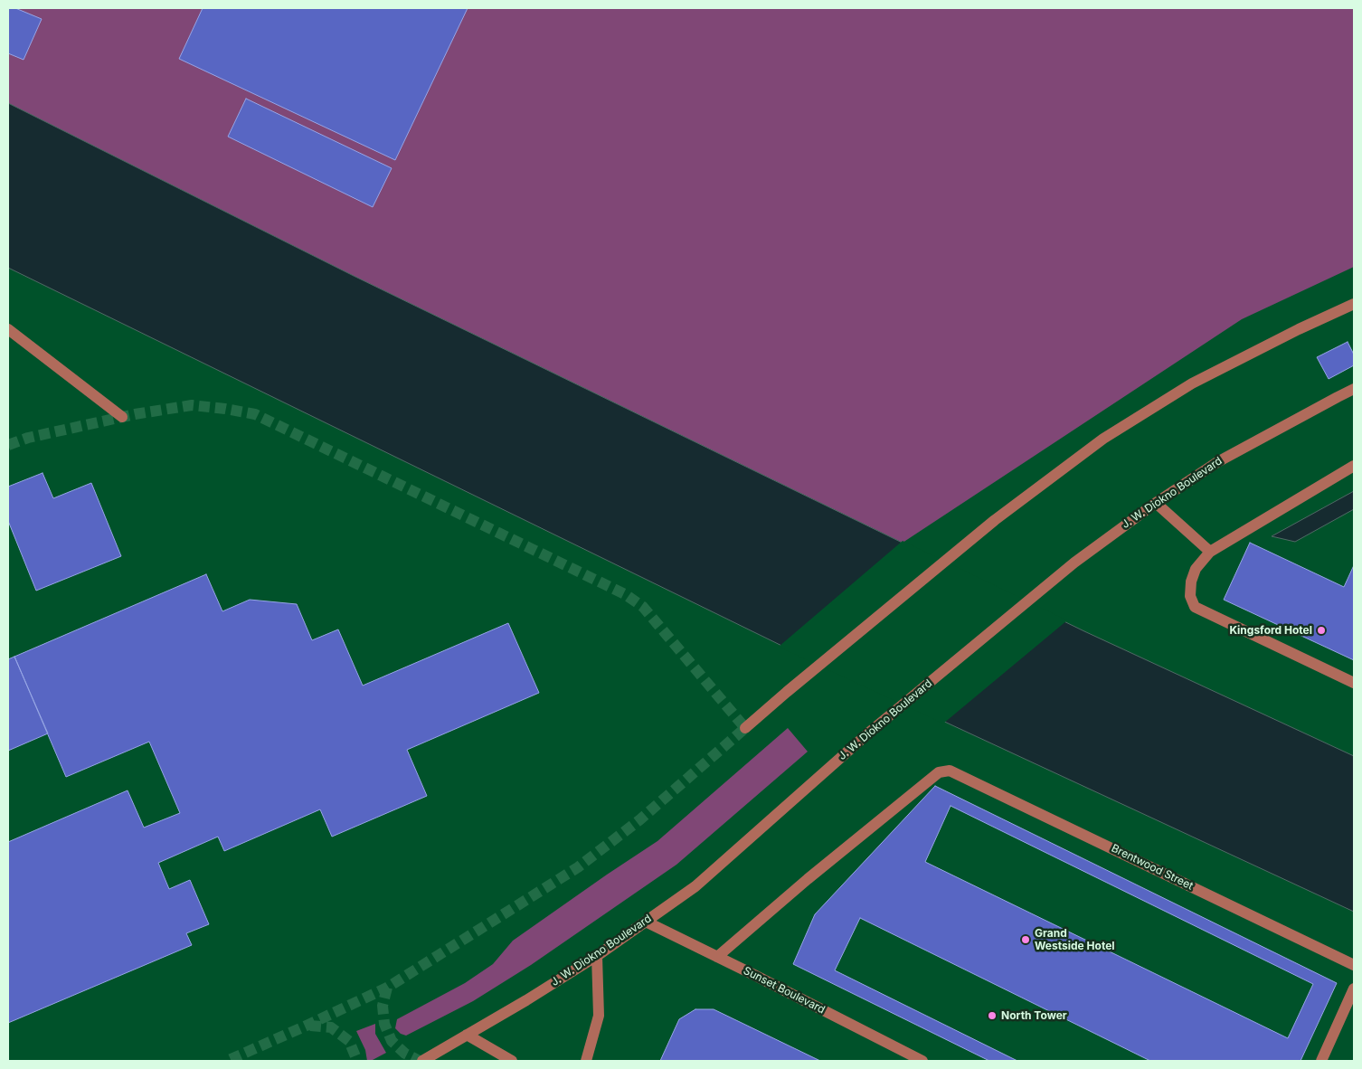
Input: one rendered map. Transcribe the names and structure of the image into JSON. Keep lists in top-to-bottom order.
{
  "streets": {
    "street": ["J. W. Diokno Boulevard", "Brentwood Street", "Sunset Boulevard"]
  },
  "crossings": [
    ["J. W. Diokno Boulevard", "Sunset Boulevard"],
    ["Brentwood Street", "Sunset Boulevard"]
  ],
  "places": ["Kingsford Hotel", "Grand Westside Hotel", "North Tower"]
}
